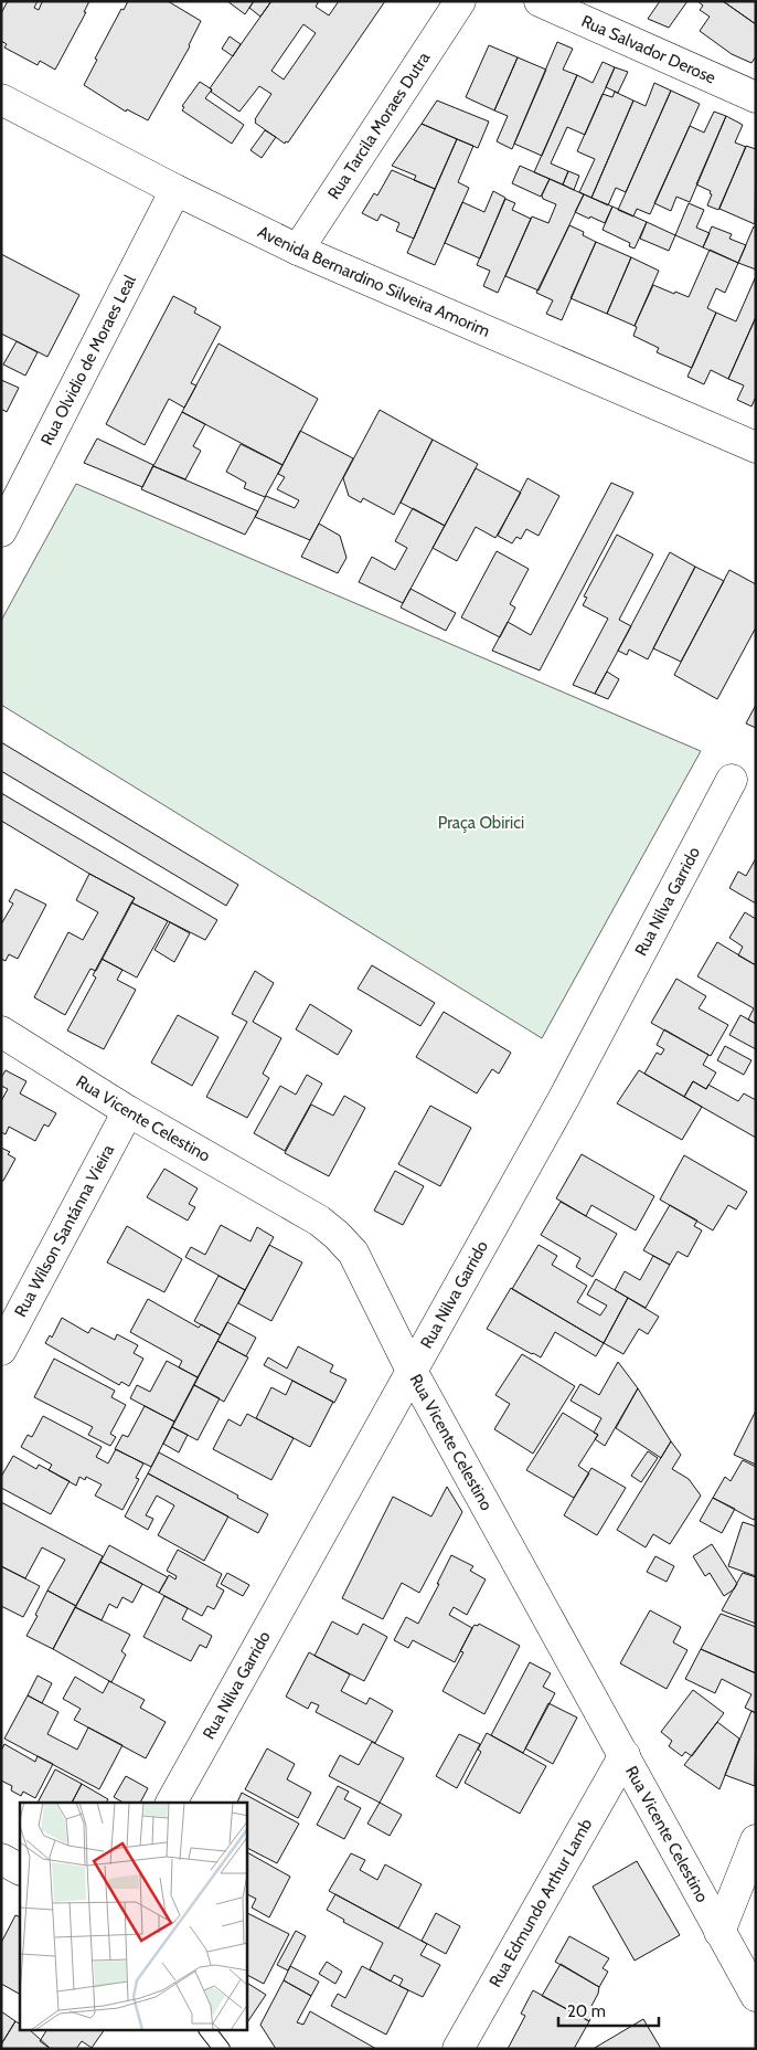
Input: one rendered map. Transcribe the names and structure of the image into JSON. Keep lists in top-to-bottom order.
{
  "streets": {
    "street": [
      "Rua Salvador Derose",
      "Rua Tarcila Moraes Dutra",
      "Avenida Bernardino Silveira Amorim",
      "Rua Olvidio de Moraes Leal",
      "Rua Nilva Garrido",
      "Rua Vicente Celestino",
      "Rua Wilson Santánna Vieira",
      "Rua Edmundo Arthur Lamb"
    ]
  },
  "crossings": [
    ["Rua Tarcila Moraes Dutra", "Avenida Bernardino Silveira Amorim"],
    ["Avenida Bernardino Silveira Amorim", "Rua Olvidio de Moraes Leal"],
    ["Rua Nilva Garrido", "Rua Vicente Celestino"],
    ["Rua Vicente Celestino", "Rua Wilson Santánna Vieira"],
    ["Rua Vicente Celestino", "Rua Edmundo Arthur Lamb"]
  ],
  "parks": ["Praça Obirici"],
  "scale_bar": "20 m"
}
